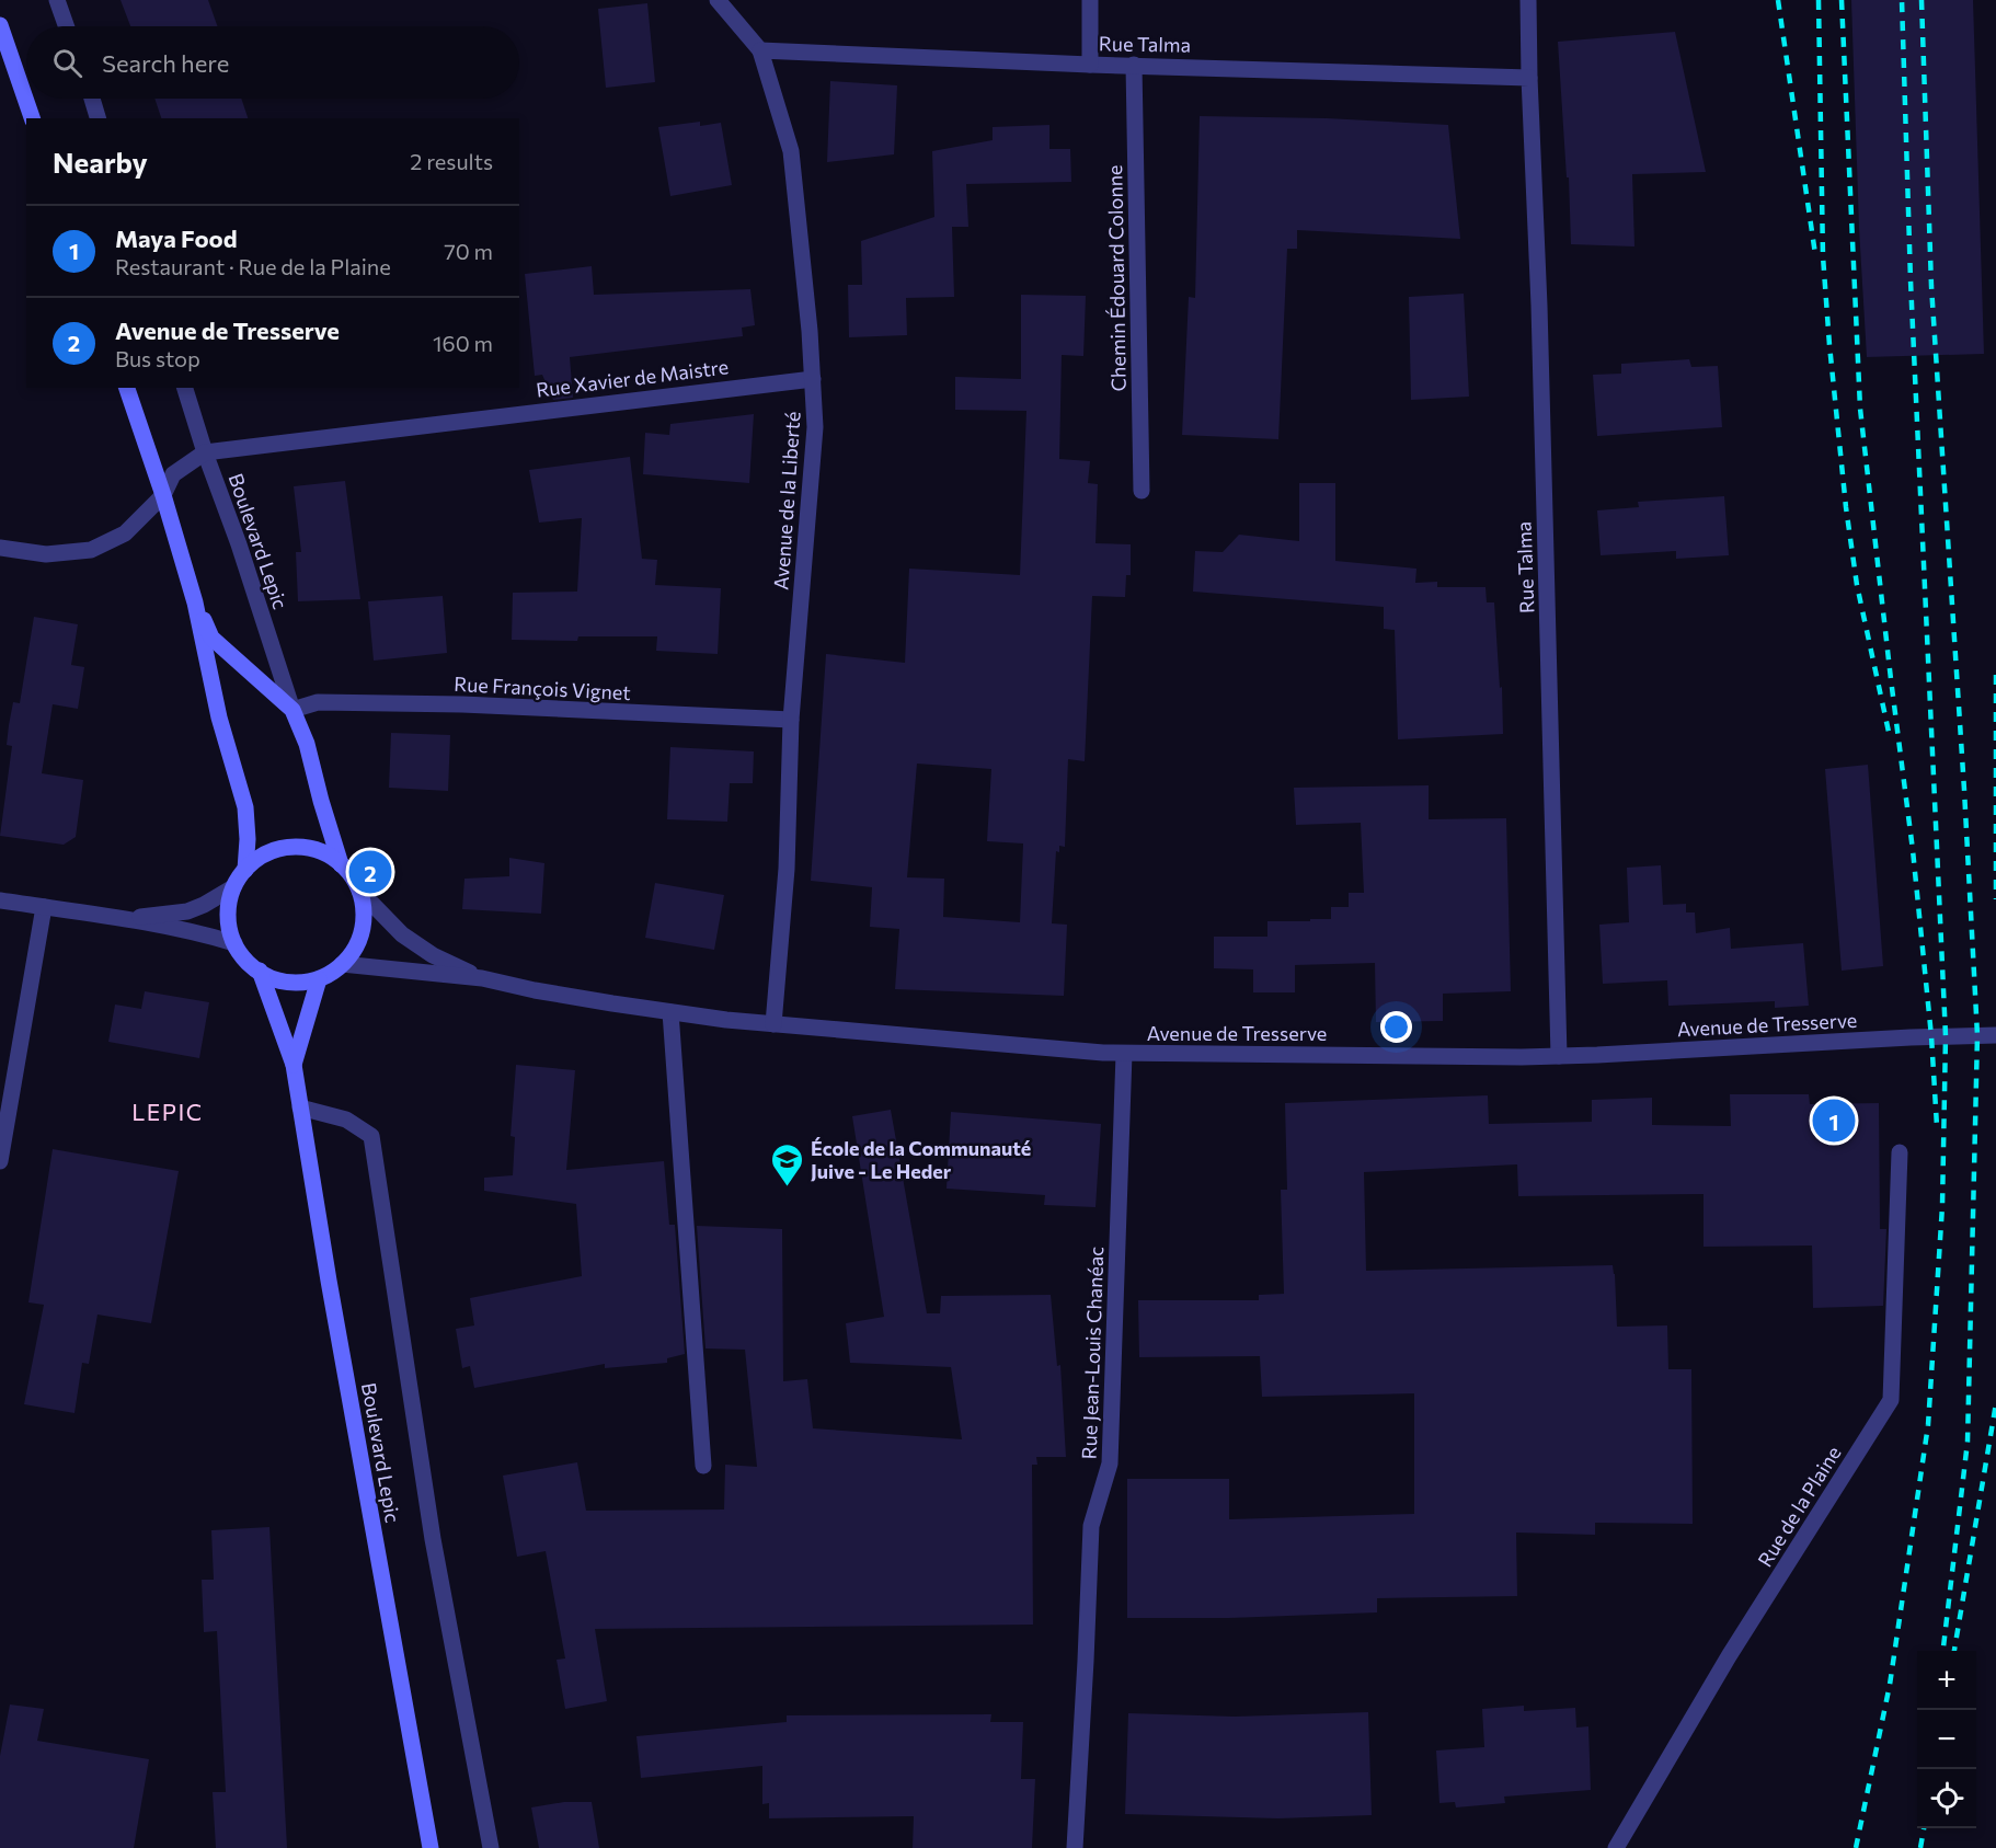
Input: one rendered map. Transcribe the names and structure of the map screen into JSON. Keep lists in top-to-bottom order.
{
  "streets": {
    "main road": ["Boulevard Lepic"],
    "street": [
      "Rue Talma",
      "Chemin Édouard Colonne",
      "Rue Xavier de Maistre",
      "Avenue de la Liberté",
      "Rue François Vignet",
      "Avenue de Tresserve",
      "Rue Jean-Louis Chanéac",
      "Rue de la Plaine"
    ]
  },
  "crossings": [
    ["Rue Talma", "Chemin Édouard Colonne"],
    ["Rue Talma", "Avenue de la Liberté"],
    ["Rue Talma", "Avenue de Tresserve"],
    ["Rue Xavier de Maistre", "Avenue de la Liberté"],
    ["Rue Xavier de Maistre", "Boulevard Lepic"],
    ["Avenue de la Liberté", "Rue François Vignet"],
    ["Avenue de la Liberté", "Avenue de Tresserve"],
    ["Boulevard Lepic", "Rue François Vignet"],
    ["Boulevard Lepic", "Avenue de Tresserve"],
    ["Avenue de Tresserve", "Rue Jean-Louis Chanéac"]
  ],
  "districts": ["LEPIC"],
  "places": {
    "school or university": ["École de la Communauté Juive - Le Heder"]
  },
  "page": {
    "search": "Search here",
    "heading": ["Nearby", "2 results"],
    "list": [
      {
        "mark": "1",
        "name": "Maya Food",
        "note": "Restaurant · Rue de la Plaine",
        "value": "70 m"
      },
      {
        "mark": "2",
        "name": "Avenue de Tresserve",
        "note": "Bus stop",
        "value": "160 m"
      }
    ],
    "pins": ["2", "1"],
    "map_buttons": ["+", "−"]
  }
}
